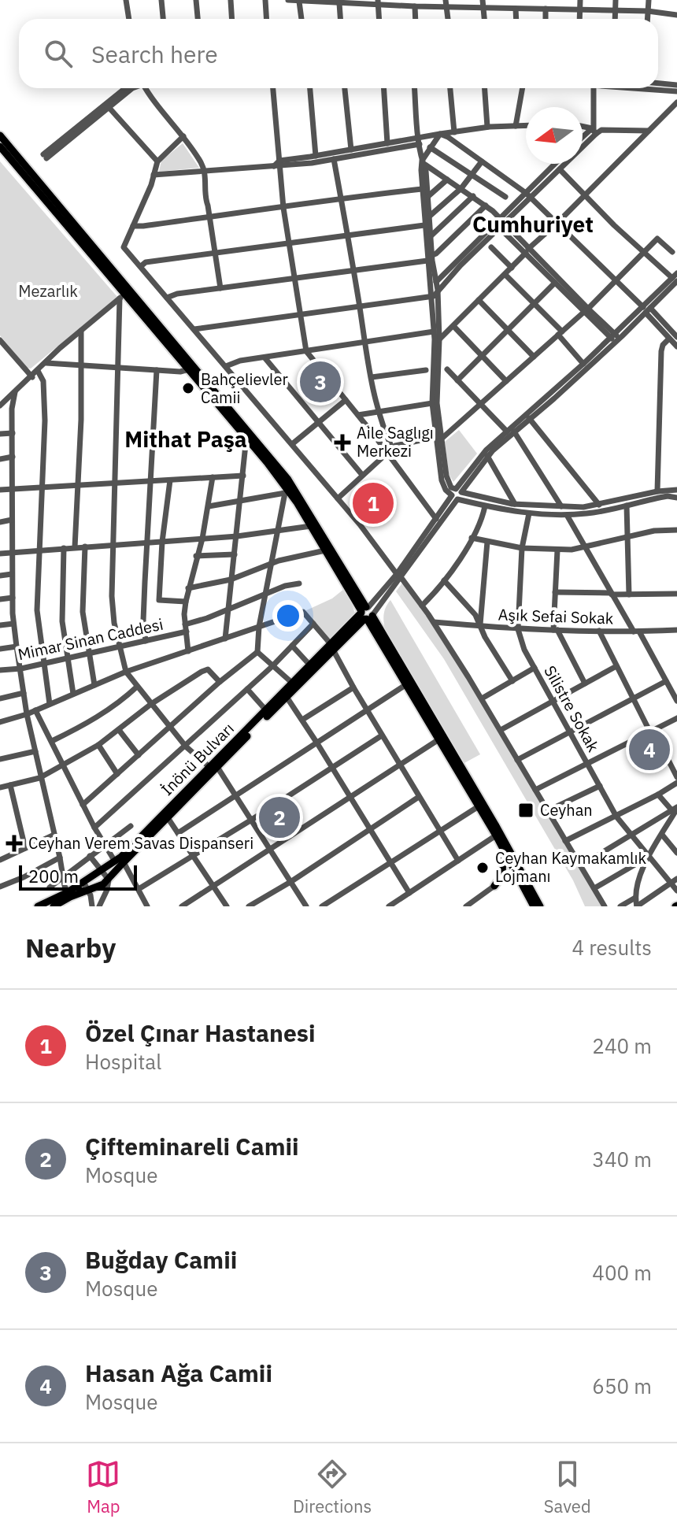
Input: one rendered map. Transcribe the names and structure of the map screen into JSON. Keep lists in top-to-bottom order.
{
  "streets": {
    "main road": ["İnönü Bulvarı"],
    "street": ["Aşık Sefai Sokak", "Mimar Sinan Caddesi", "Silistre Sokak"]
  },
  "crossings": [
    ["Aşık Sefai Sokak", "Silistre Sokak"]
  ],
  "districts": ["Cumhuriyet", "Mithat Paşa"],
  "parks": ["Mezarlık"],
  "places": {
    "other": ["Bahçelievler Camii", "Ceyhan Kaymakamlık Lojmanı"],
    "health": ["Aile Saglıgı Merkezi", "Ceyhan Verem Savas Dispanseri"],
    "transit": ["Ceyhan"]
  },
  "scale_bar": "200 m",
  "north": "left",
  "page": {
    "search": "Search here",
    "pins": [
      "3",
      "1",
      "4",
      "2"
    ],
    "scale": "200 m",
    "heading": ["Nearby", "4 results"],
    "list": [
      {
        "mark": "1",
        "name": "Özel Çınar Hastanesi",
        "note": "Hospital",
        "value": "240 m"
      },
      {
        "mark": "2",
        "name": "Çifteminareli Camii",
        "note": "Mosque",
        "value": "340 m"
      },
      {
        "mark": "3",
        "name": "Buğday Camii",
        "note": "Mosque",
        "value": "400 m"
      },
      {
        "mark": "4",
        "name": "Hasan Ağa Camii",
        "note": "Mosque",
        "value": "650 m"
      }
    ],
    "nav": ["Map", "Directions", "Saved"]
  }
}
